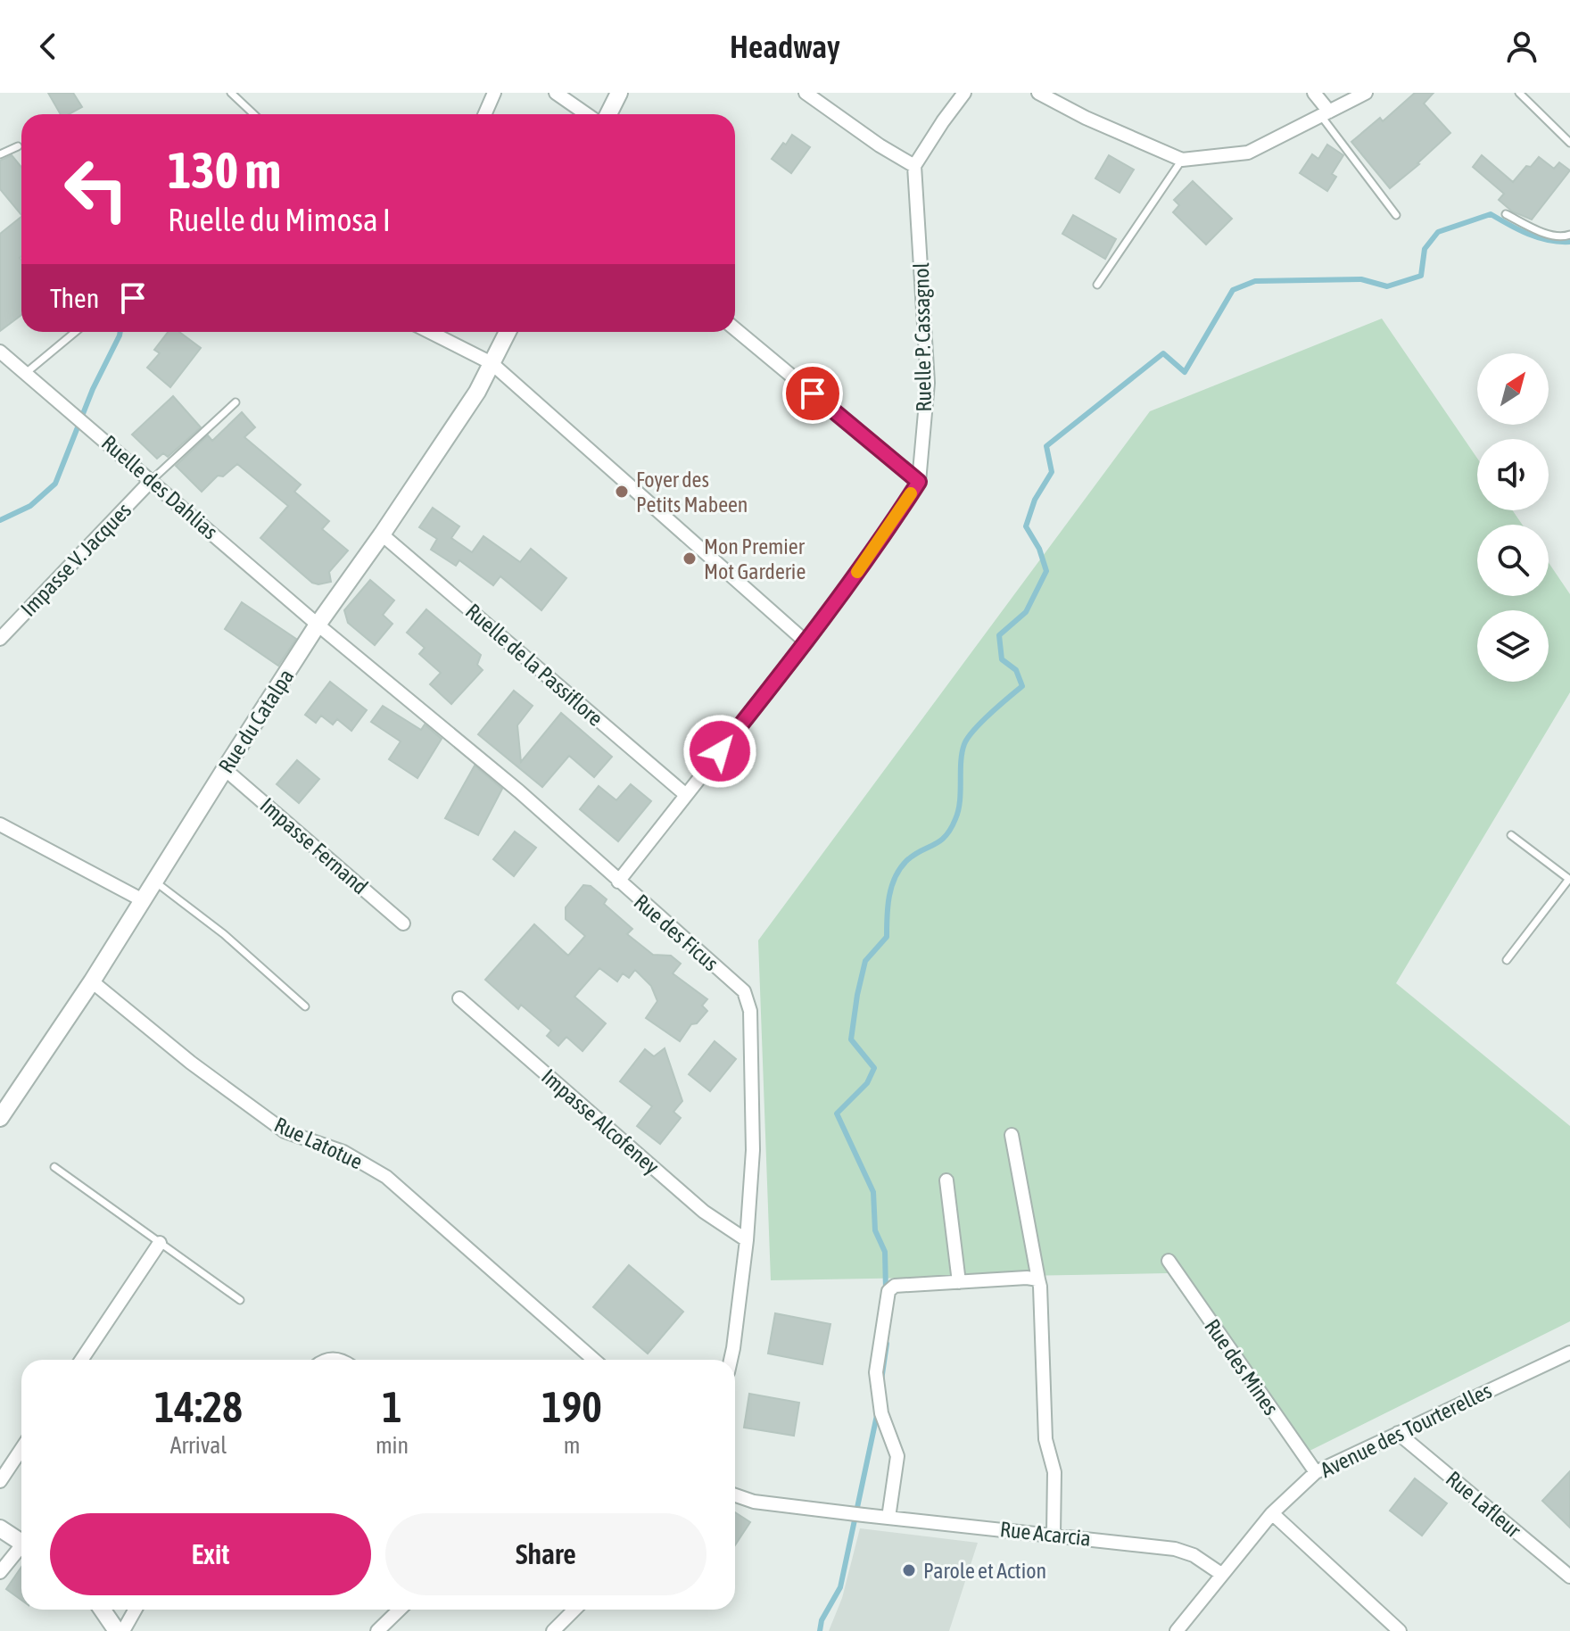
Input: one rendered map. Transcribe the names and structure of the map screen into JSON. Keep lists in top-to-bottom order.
{
  "streets": {
    "street": [
      "Ruelle P. Cassagnol",
      "Ruelle des Dahlias",
      "Impasse V. Jacques",
      "Ruelle de la Passiflore",
      "Rue du Catalpa",
      "Impasse Fernand",
      "Rue des Ficus",
      "Impasse Alcofeney",
      "Rue Latotue",
      "Rue des Mines",
      "Avenue des Tourterelles",
      "Rue Lafleur",
      "Rue Acarcia"
    ]
  },
  "crossings": [
    ["Ruelle P. Cassagnol", "Ruelle de la Passiflore"],
    ["Ruelle P. Cassagnol", "Rue des Ficus"],
    ["Ruelle des Dahlias", "Impasse V. Jacques"],
    ["Ruelle des Dahlias", "Rue du Catalpa"],
    ["Ruelle des Dahlias", "Rue des Ficus"],
    ["Ruelle de la Passiflore", "Rue du Catalpa"],
    ["Rue du Catalpa", "Impasse Fernand"],
    ["Rue du Catalpa", "Rue des Ficus"],
    ["Rue des Ficus", "Impasse Alcofeney"],
    ["Rue des Mines", "Avenue des Tourterelles"],
    ["Avenue des Tourterelles", "Rue Lafleur"],
    ["Avenue des Tourterelles", "Rue Acarcia"]
  ],
  "places": ["Foyer des Petits Mabeen", "Mon Premier Mot Garderie", "Parole et Action"],
  "north": "top right",
  "page": {
    "header": "Headway",
    "turn": ["130 m", "Ruelle du Mimosa I"],
    "then": "Then",
    "eta": [
      "14:28",
      "Arrival",
      "1",
      "min",
      "190",
      "m"
    ],
    "buttons": ["Exit", "Share"]
  }
}
